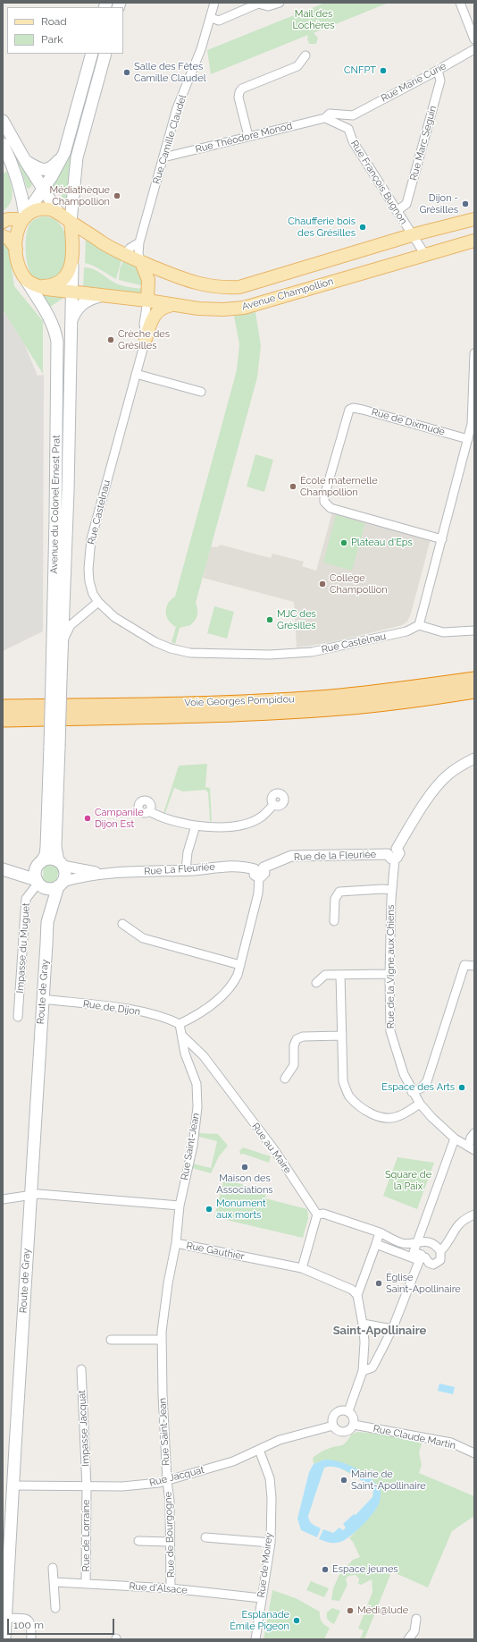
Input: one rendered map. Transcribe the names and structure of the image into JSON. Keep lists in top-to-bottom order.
{
  "streets": {
    "highway": ["Voie Georges Pompidou"],
    "main road": ["Avenue Champollion", "Avenue du Colonel Ernest Prat", "Route de Gray"],
    "street": [
      "Rue Marie Curie",
      "Rue Théodore Monod",
      "Rue Camille Claudel",
      "Rue Marc Seguin",
      "Rue François Bugnon",
      "Rue de Dixmude",
      "Rue Castelnau",
      "Rue de la Fleuriée",
      "Rue La Fleuriée",
      "Impasse du Muguet",
      "Rue de la Vigne aux Chiens",
      "Rue de Dijon",
      "Rue Saint-Jean",
      "Rue au Maire",
      "Rue Gauthier",
      "Impasse Jacquat",
      "Rue Claude Martin",
      "Rue Jacquat",
      "Rue de Bourgogne",
      "Rue de Lorraine",
      "Rue de Moirey",
      "Rue d'Alsace"
    ]
  },
  "crossings": [
    ["Rue Marie Curie", "Rue Théodore Monod"],
    ["Rue Marie Curie", "Rue Marc Seguin"],
    ["Rue Théodore Monod", "Rue Camille Claudel"],
    ["Rue Camille Claudel", "Avenue Champollion"],
    ["Rue Marc Seguin", "Rue François Bugnon"],
    ["Rue François Bugnon", "Avenue Champollion"],
    ["Avenue Champollion", "Avenue du Colonel Ernest Prat"],
    ["Avenue Champollion", "Rue Castelnau"],
    ["Rue de la Fleuriée", "Rue La Fleuriée"],
    ["Rue de la Fleuriée", "Rue de la Vigne aux Chiens"],
    ["Rue La Fleuriée", "Impasse du Muguet"],
    ["Rue La Fleuriée", "Route de Gray"],
    ["Impasse du Muguet", "Route de Gray"],
    ["Route de Gray", "Rue de Dijon"],
    ["Route de Gray", "Rue Jacquat"],
    ["Rue de Dijon", "Rue Saint-Jean"],
    ["Rue Saint-Jean", "Rue au Maire"],
    ["Rue Saint-Jean", "Rue Gauthier"],
    ["Rue Saint-Jean", "Rue Jacquat"],
    ["Rue Saint-Jean", "Rue de Bourgogne"],
    ["Impasse Jacquat", "Rue Jacquat"],
    ["Impasse Jacquat", "Rue de Lorraine"],
    ["Rue Claude Martin", "Rue Jacquat"],
    ["Rue Jacquat", "Rue de Bourgogne"],
    ["Rue Jacquat", "Rue de Lorraine"],
    ["Rue Jacquat", "Rue de Moirey"],
    ["Rue de Bourgogne", "Rue d'Alsace"],
    ["Rue de Lorraine", "Rue d'Alsace"],
    ["Rue de Moirey", "Rue d'Alsace"]
  ],
  "districts": ["Saint-Apollinaire"],
  "parks": ["Mail des Lochères", "Square de la Paix"],
  "places": [
    "CNFPT",
    "Salle des Fêtes Camille Claudel",
    "Médiathèque Champollion",
    "Dijon - Grésilles",
    "Chaufferie bois des Grésilles",
    "Crèche des Grésilles",
    "École maternelle Champollion",
    "Plateau d'Eps",
    "Collège Champollion",
    "MJC des Grésilles",
    "Campanile Dijon Est",
    "Espace des Arts",
    "Maison des Associations",
    "Monument aux morts",
    "Église Saint-Apollinaire",
    "Mairie de Saint-Apollinaire",
    "Espace jeunes",
    "Médi@lude",
    "Esplanade Émile Pigeon"
  ],
  "legend": ["Road", "Park"],
  "scale_bar": "100 m"
}
